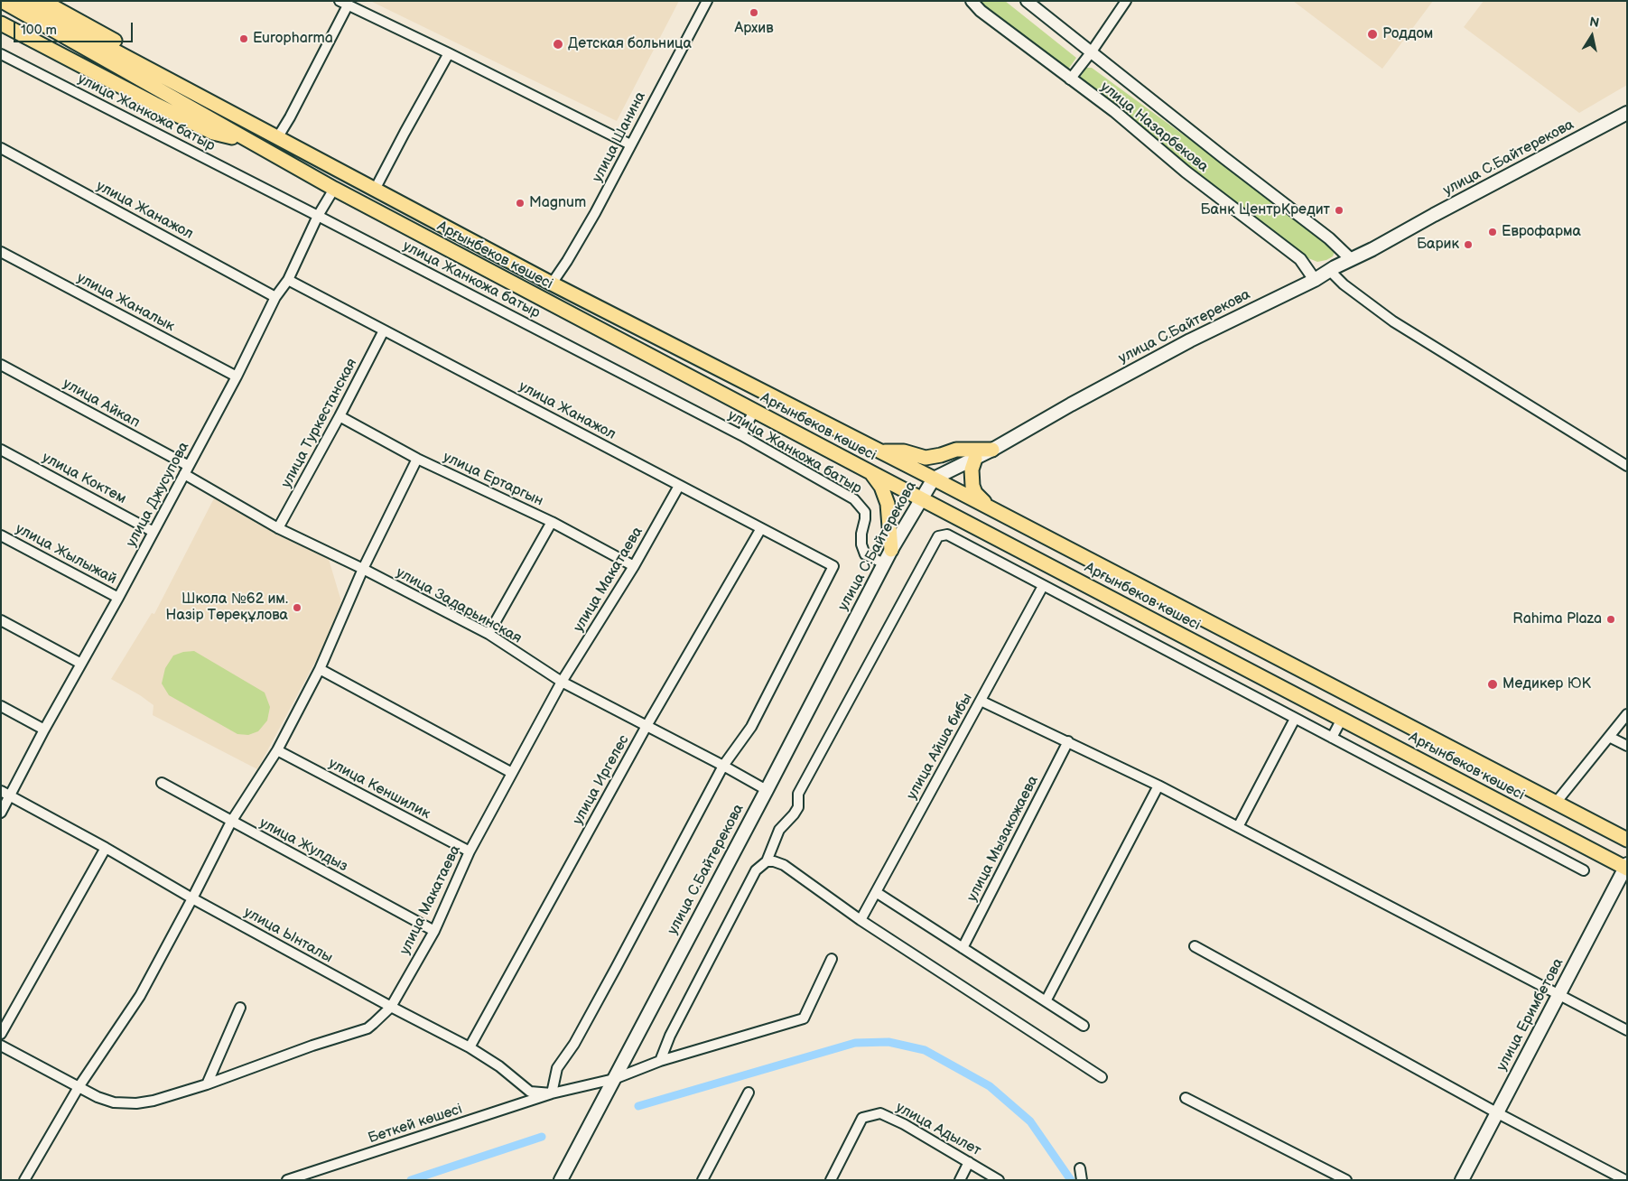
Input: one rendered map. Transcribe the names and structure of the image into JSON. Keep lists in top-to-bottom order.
{
  "streets": {
    "main road": ["улица С.Байтерекова", "Арғынбеков көшесі", "улица Еримбетова"],
    "street": [
      "улица Жанкожа батыр",
      "улица Назарбекова",
      "улица Шанина",
      "улица Жанажол",
      "улица Жаналык",
      "улица Айкап",
      "улица Туркестанская",
      "улица Коктем",
      "улица Ертаргын",
      "улица Джусупова",
      "улица Жылыжай",
      "улица Макатаева",
      "улица Задарьинская",
      "улица Айша бибы",
      "улица Иргелес",
      "улица Кеншилик",
      "улица Мызакожаева",
      "улица Жулдыз",
      "улица Ынталы",
      "Беткей көшесі",
      "улица Адылет"
    ]
  },
  "crossings": [
    ["улица Жанкожа батыр", "улица С.Байтерекова"],
    ["улица Жанкожа батыр", "улица Джусупова"],
    ["улица Назарбекова", "улица С.Байтерекова"],
    ["улица Шанина", "Арғынбеков көшесі"],
    ["улица С.Байтерекова", "Арғынбеков көшесі"],
    ["улица С.Байтерекова", "улица Задарьинская"],
    ["улица Жанажол", "улица Туркестанская"],
    ["улица Жанажол", "улица Джусупова"],
    ["улица Жанажол", "улица Макатаева"],
    ["улица Жанажол", "улица Задарьинская"],
    ["улица Жанажол", "улица Иргелес"],
    ["Арғынбеков көшесі", "улица Джусупова"],
    ["Арғынбеков көшесі", "улица Еримбетова"],
    ["улица Жаналык", "улица Джусупова"],
    ["улица Айкап", "улица Джусупова"],
    ["улица Айкап", "улица Задарьинская"],
    ["улица Туркестанская", "улица Ертаргын"],
    ["улица Туркестанская", "улица Задарьинская"],
    ["улица Коктем", "улица Джусупова"],
    ["улица Ертаргын", "улица Макатаева"],
    ["улица Джусупова", "улица Жылыжай"],
    ["улица Джусупова", "улица Задарьинская"],
    ["улица Джусупова", "улица Ынталы"],
    ["улица Макатаева", "улица Задарьинская"],
    ["улица Макатаева", "улица Кеншилик"],
    ["улица Макатаева", "улица Жулдыз"],
    ["улица Макатаева", "улица Ынталы"],
    ["улица Задарьинская", "улица Иргелес"],
    ["улица Иргелес", "улица Ынталы"],
    ["улица Ынталы", "Беткей көшесі"]
  ],
  "places": [
    "Архив",
    "Роддом",
    "Europharma",
    "Детская больница",
    "Magnum",
    "Банк ЦентрКредит",
    "Еврофарма",
    "Барик",
    "Школа №62 им. Назір Төреқұлова",
    "Rahima Plaza",
    "Медикер ЮK"
  ],
  "scale_bar": "100 m",
  "north": "top"
}
